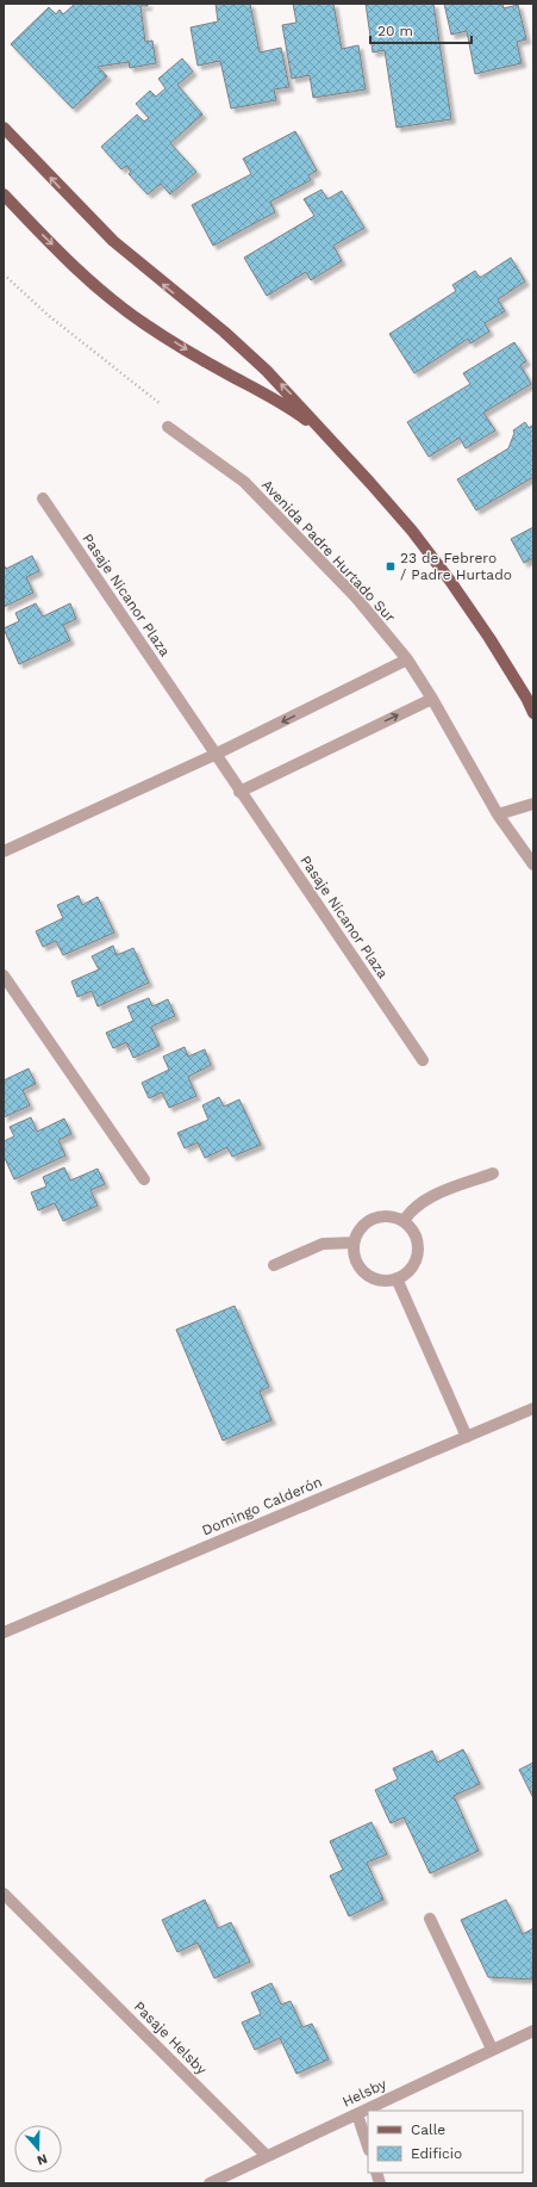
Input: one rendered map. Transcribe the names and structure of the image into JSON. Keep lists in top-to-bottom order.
{
  "streets": {
    "street": [
      "Avenida Padre Hurtado Sur",
      "Pasaje Nicanor Plaza",
      "Domingo Calderón",
      "Pasaje Helsby",
      "Helsby"
    ]
  },
  "crossings": [
    ["Pasaje Helsby", "Helsby"]
  ],
  "places": {
    "transit": ["23 de Febrero / Padre Hurtado"]
  },
  "legend": ["Calle", "Edificio"],
  "scale_bar": "20 m",
  "north": "bottom"
}
